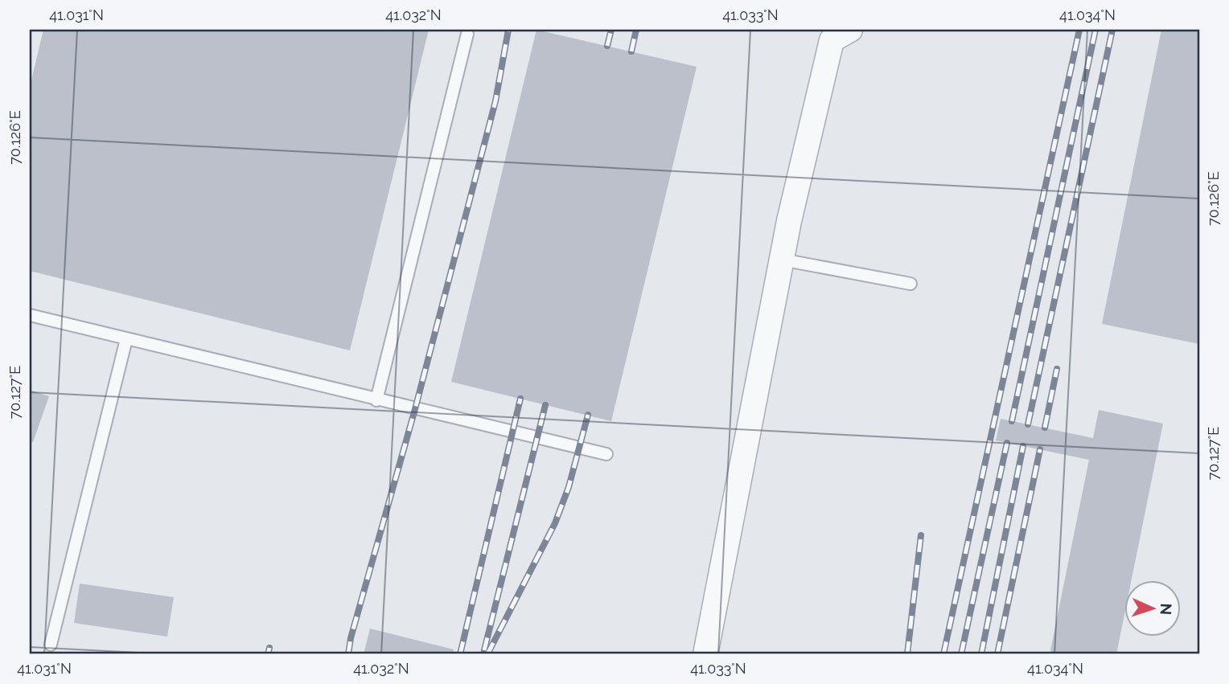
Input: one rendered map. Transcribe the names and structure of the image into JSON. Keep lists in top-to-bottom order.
{
  "north": "right",
  "coordinates": [
    "41.031°N",
    "41.032°N",
    "41.033°N",
    "41.034°N",
    "70.126°E",
    "70.127°E"
  ]
}
